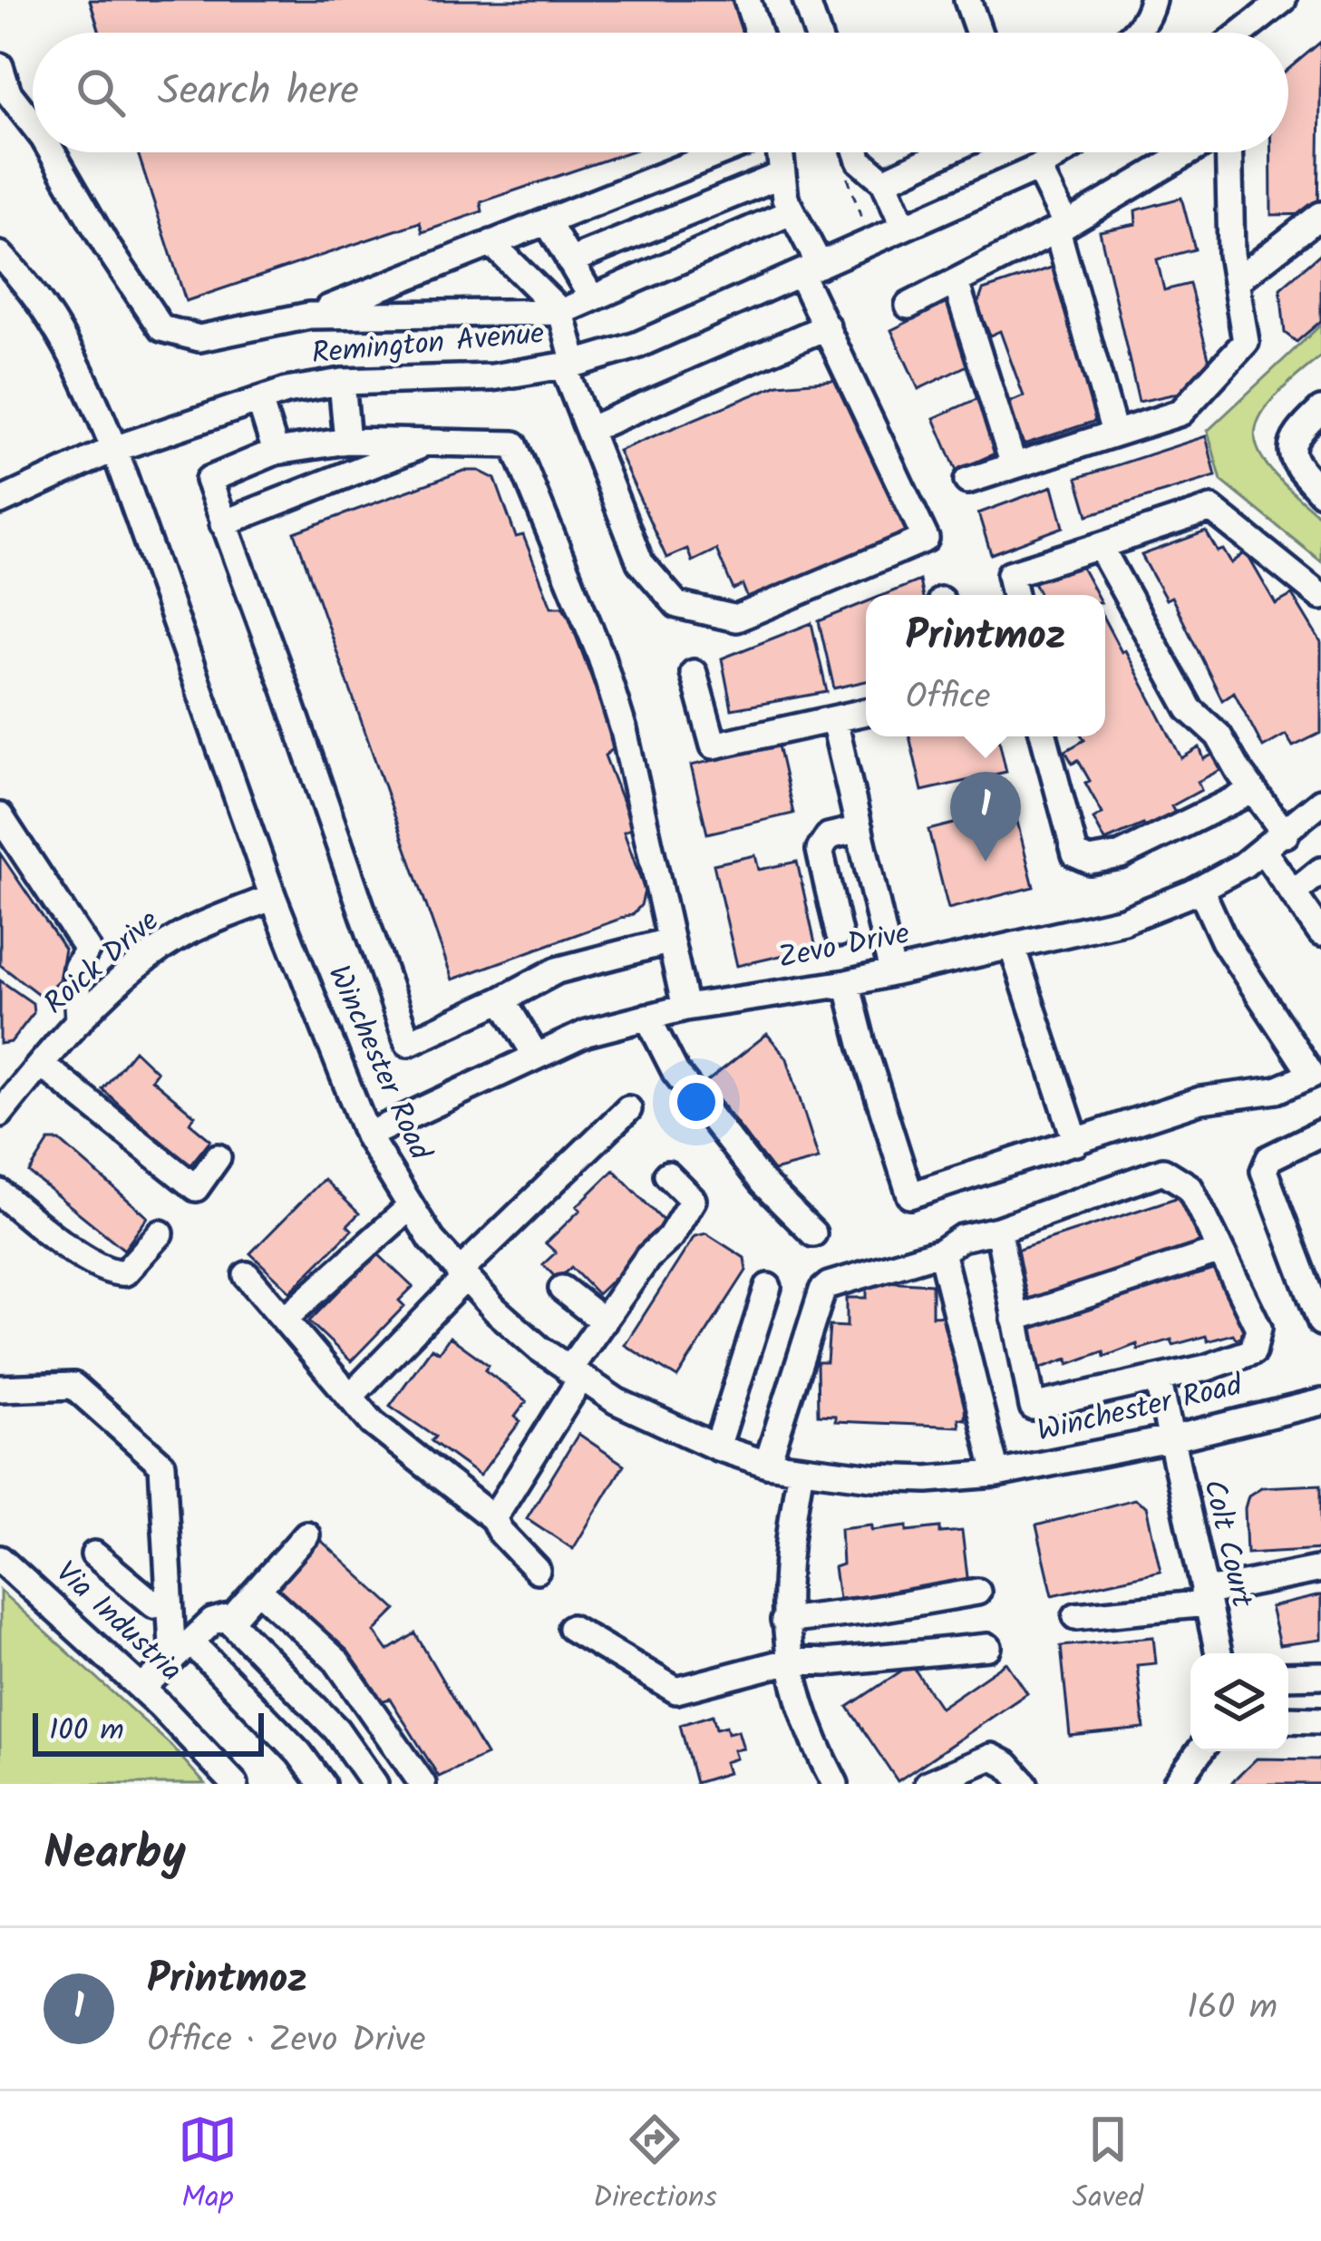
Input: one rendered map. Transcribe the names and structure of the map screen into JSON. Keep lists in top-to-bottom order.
{
  "streets": {
    "street": [
      "Remington Avenue",
      "Zevo Drive",
      "Roick Drive",
      "Winchester Road",
      "Colt Court",
      "Via Industria"
    ]
  },
  "crossings": [
    ["Remington Avenue", "Winchester Road"],
    ["Zevo Drive", "Winchester Road"],
    ["Roick Drive", "Winchester Road"],
    ["Winchester Road", "Colt Court"]
  ],
  "scale_bar": "100 m",
  "page": {
    "search": "Search here",
    "popup": ["Printmoz", "Office"],
    "pins": "1",
    "scale": "100 m",
    "heading": "Nearby",
    "list": [
      {
        "mark": "1",
        "name": "Printmoz",
        "note": "Office · Zevo Drive",
        "value": "160 m"
      }
    ],
    "nav": ["Map", "Directions", "Saved"]
  }
}
